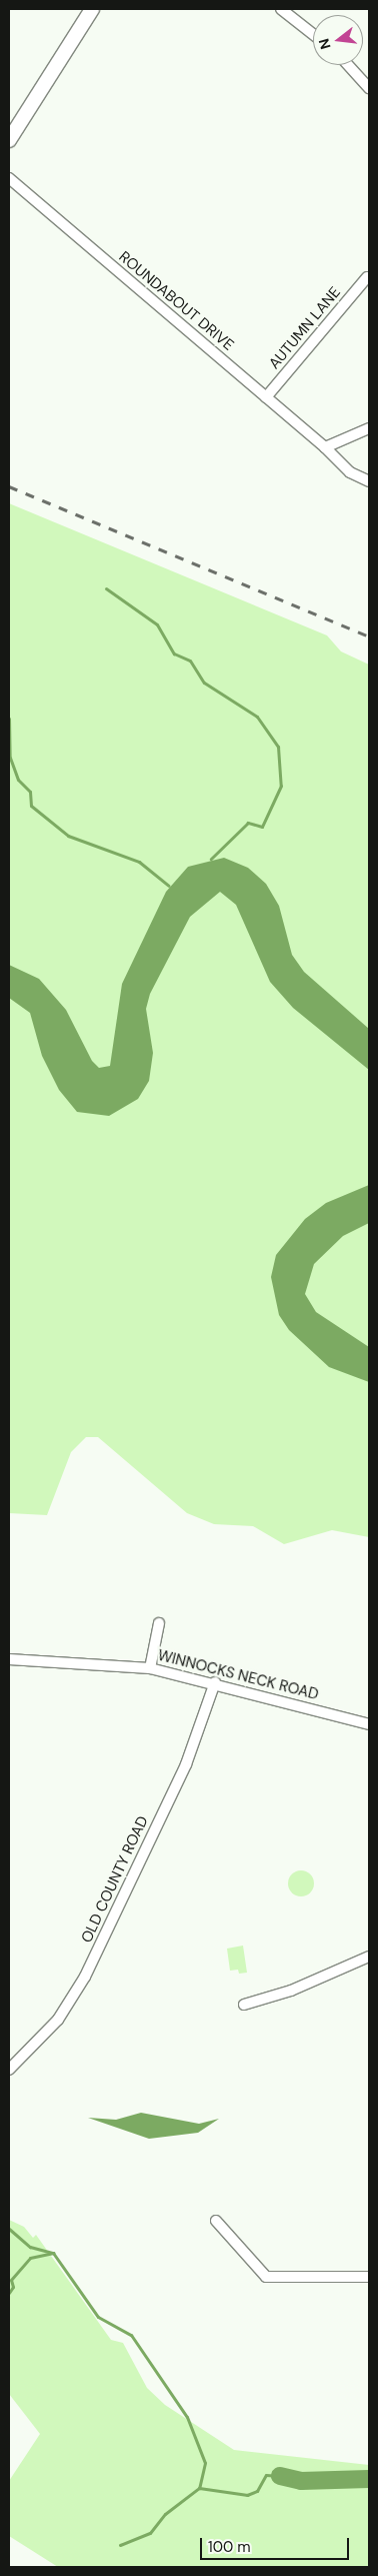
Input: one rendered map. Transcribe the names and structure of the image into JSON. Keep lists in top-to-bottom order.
{
  "streets": {
    "street": [
      "ROUNDABOUT DRIVE",
      "AUTUMN LANE",
      "WINNOCKS NECK ROAD",
      "OLD COUNTY ROAD"
    ]
  },
  "crossings": [
    ["ROUNDABOUT DRIVE", "AUTUMN LANE"],
    ["WINNOCKS NECK ROAD", "OLD COUNTY ROAD"]
  ],
  "scale_bar": "100 m",
  "north": "left"
}
